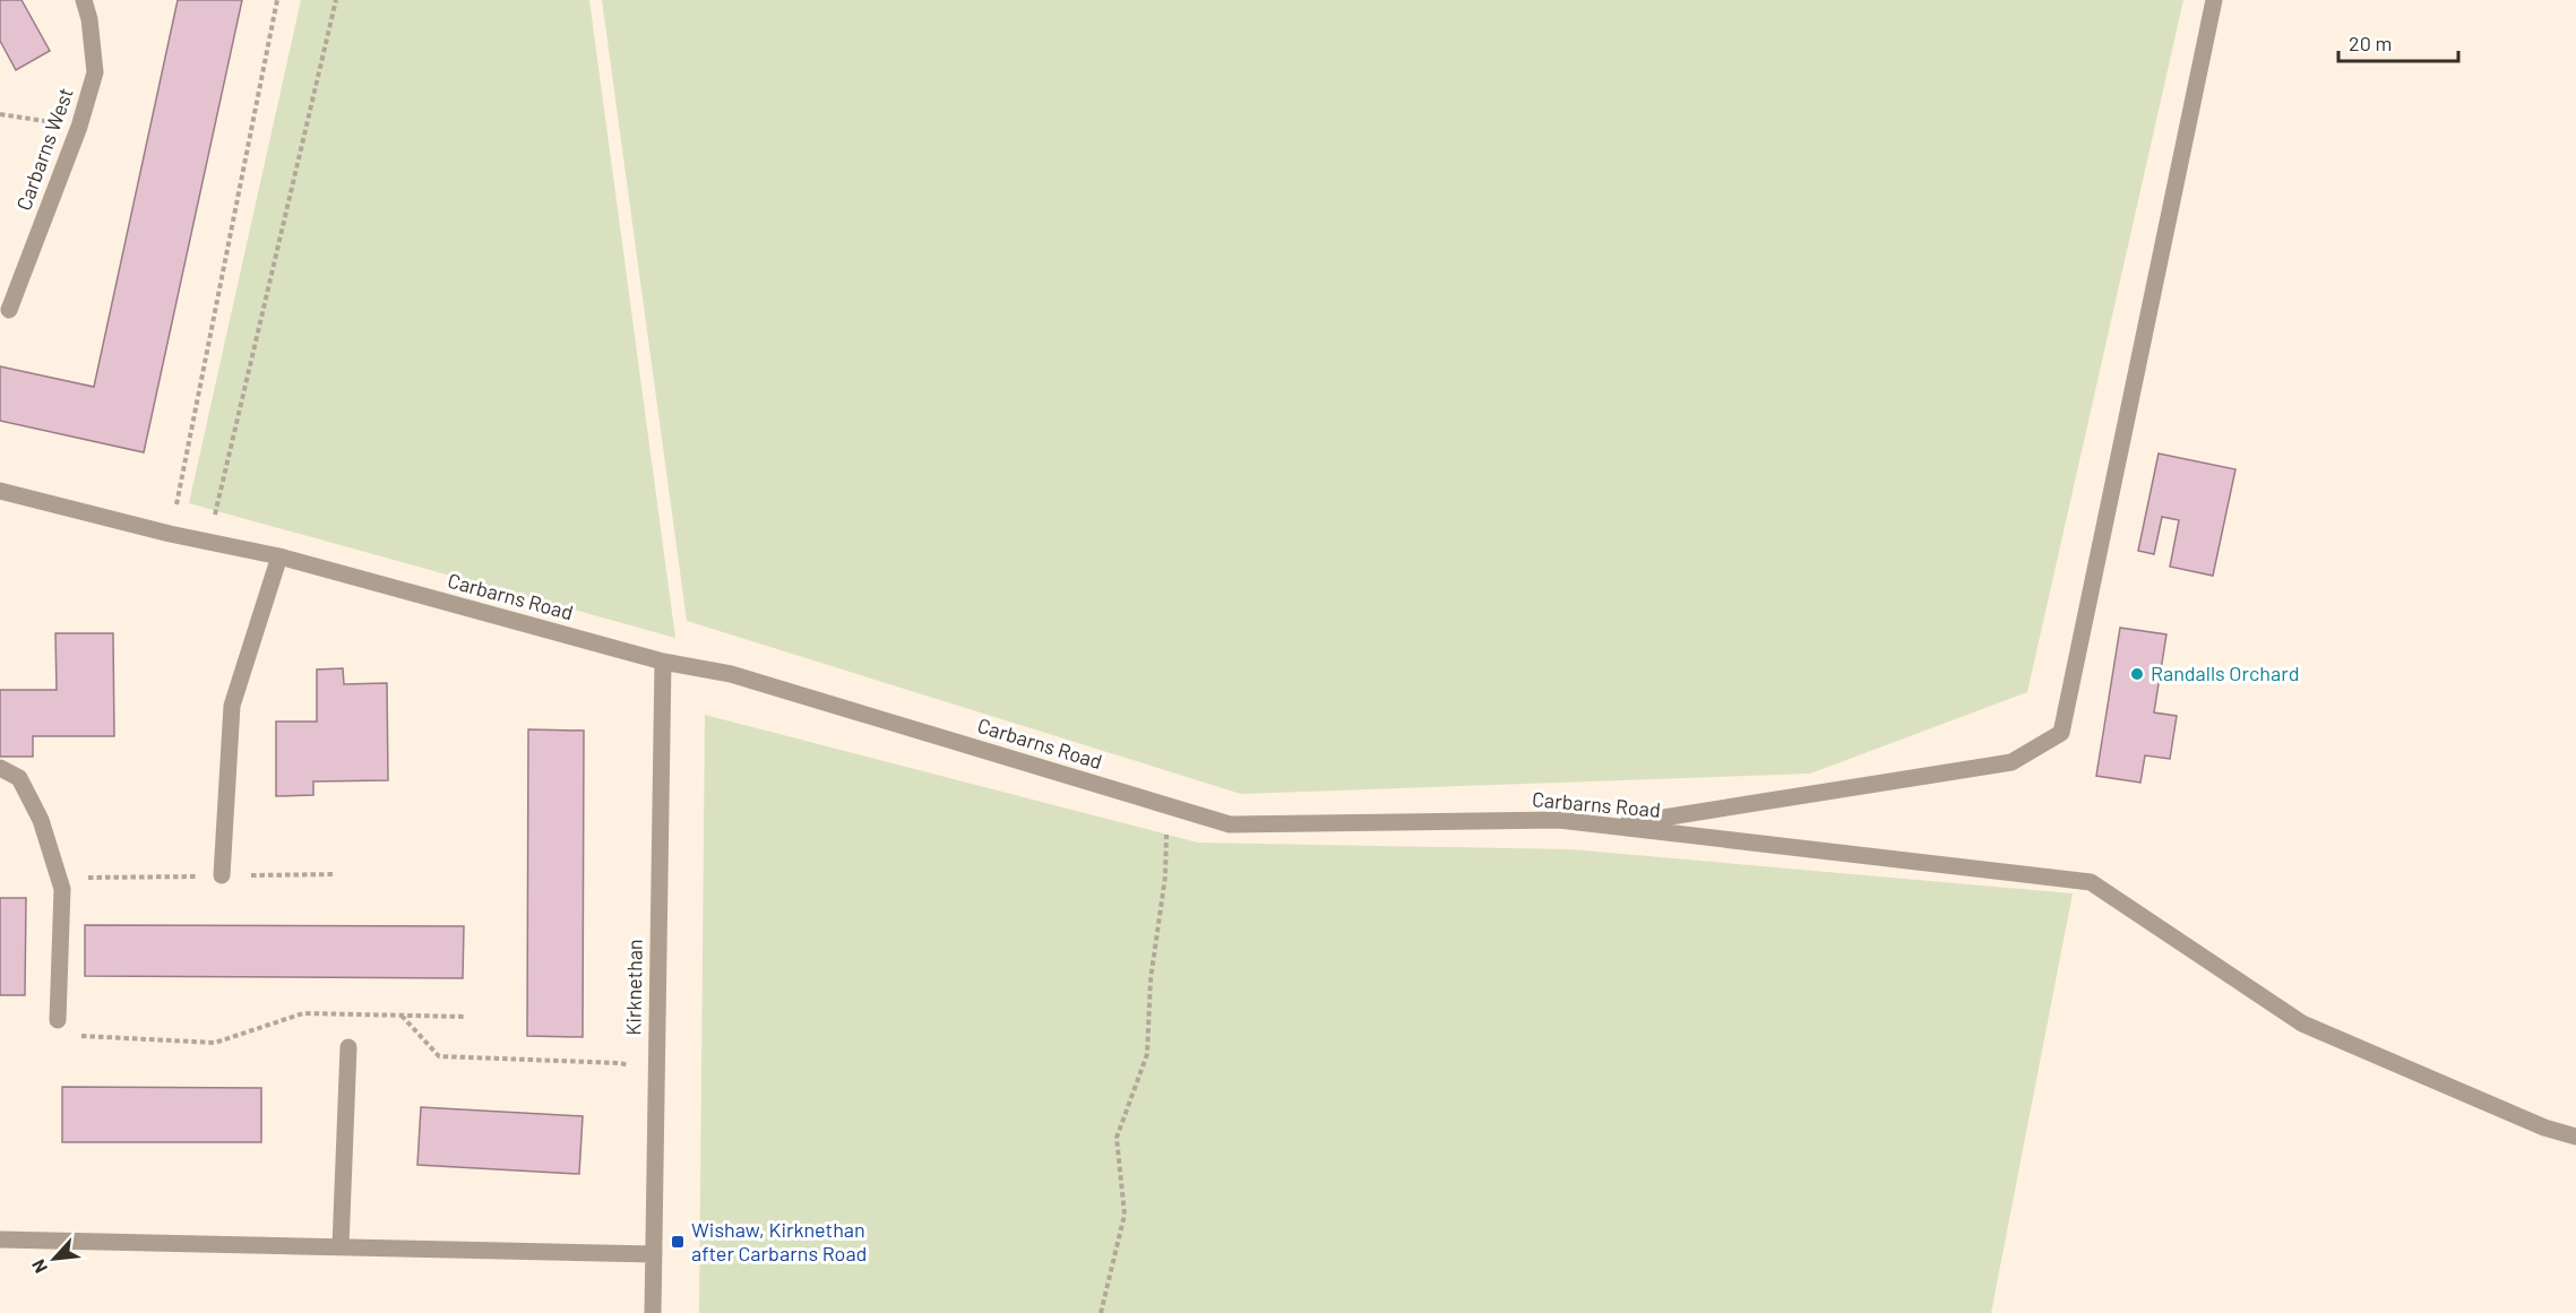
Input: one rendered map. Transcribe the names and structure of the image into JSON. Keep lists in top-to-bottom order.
{
  "streets": {
    "street": ["Carbarns West", "Carbarns Road", "Kirknethan"]
  },
  "crossings": [
    ["Carbarns Road", "Kirknethan"]
  ],
  "places": {
    "other": ["Randalls Orchard"],
    "transit": ["Wishaw, Kirknethan after Carbarns Road"]
  },
  "scale_bar": "20 m",
  "north": "bottom left"
}
